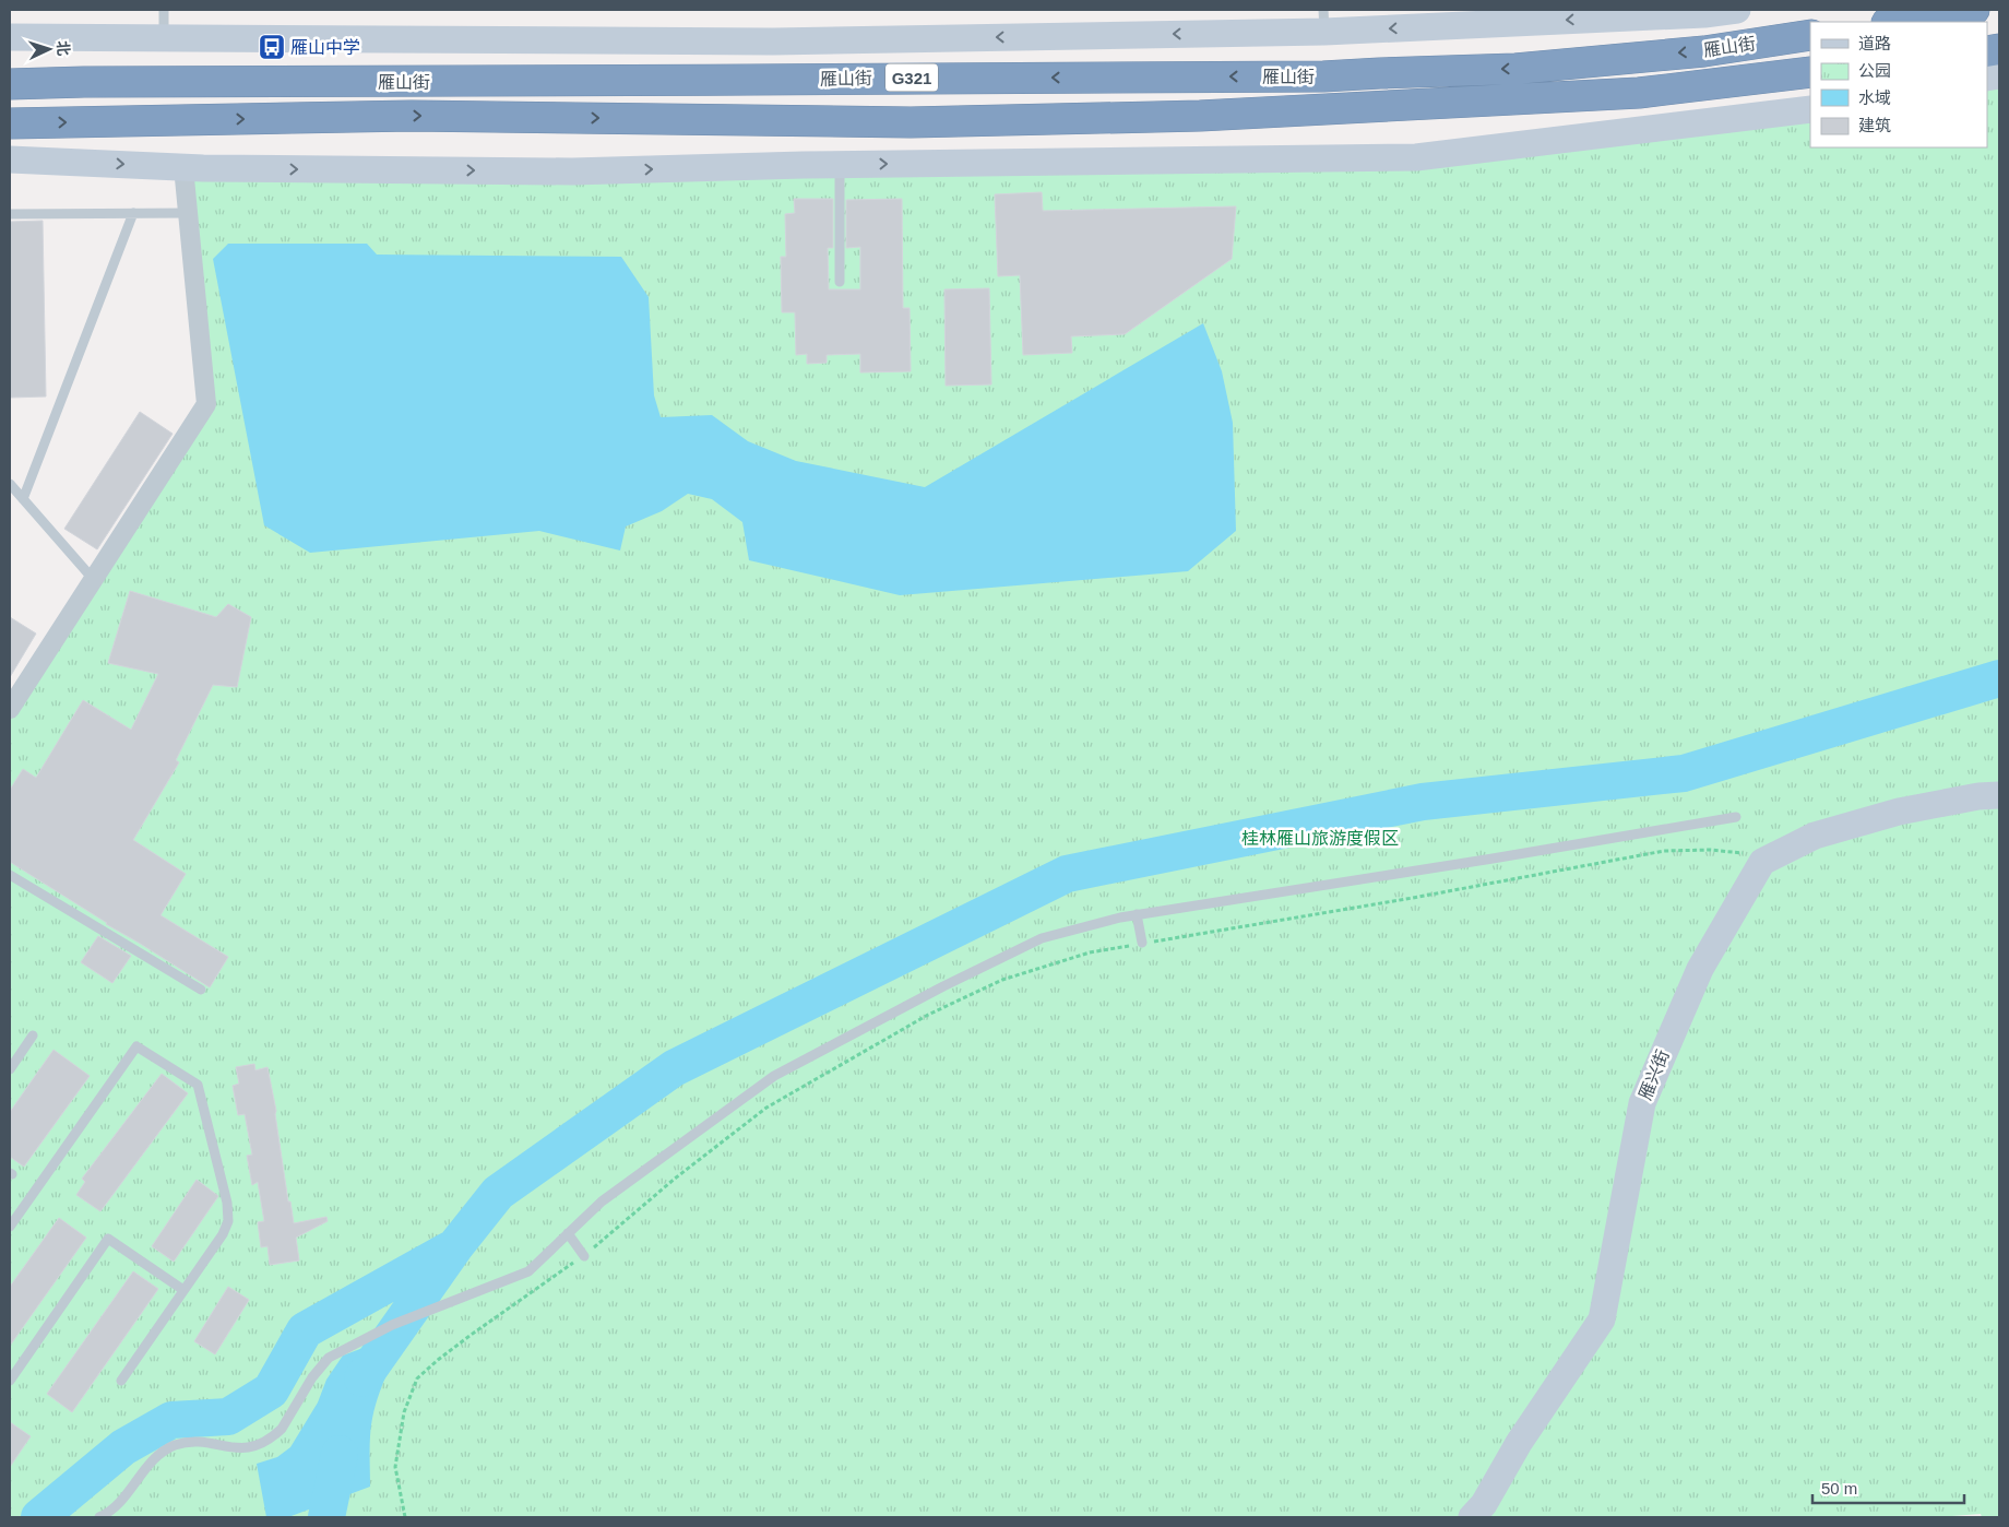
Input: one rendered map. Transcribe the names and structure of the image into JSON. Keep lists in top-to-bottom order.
{
  "streets": {
    "highway": ["雁山街", "G321"],
    "street": ["雁兴街"]
  },
  "parks": ["桂林雁山旅游度假区"],
  "places": {
    "bus stop": ["雁山中学"]
  },
  "legend": [
    "道路",
    "公园",
    "水域",
    "建筑"
  ],
  "scale_bar": "50 m",
  "north": "right"
}
